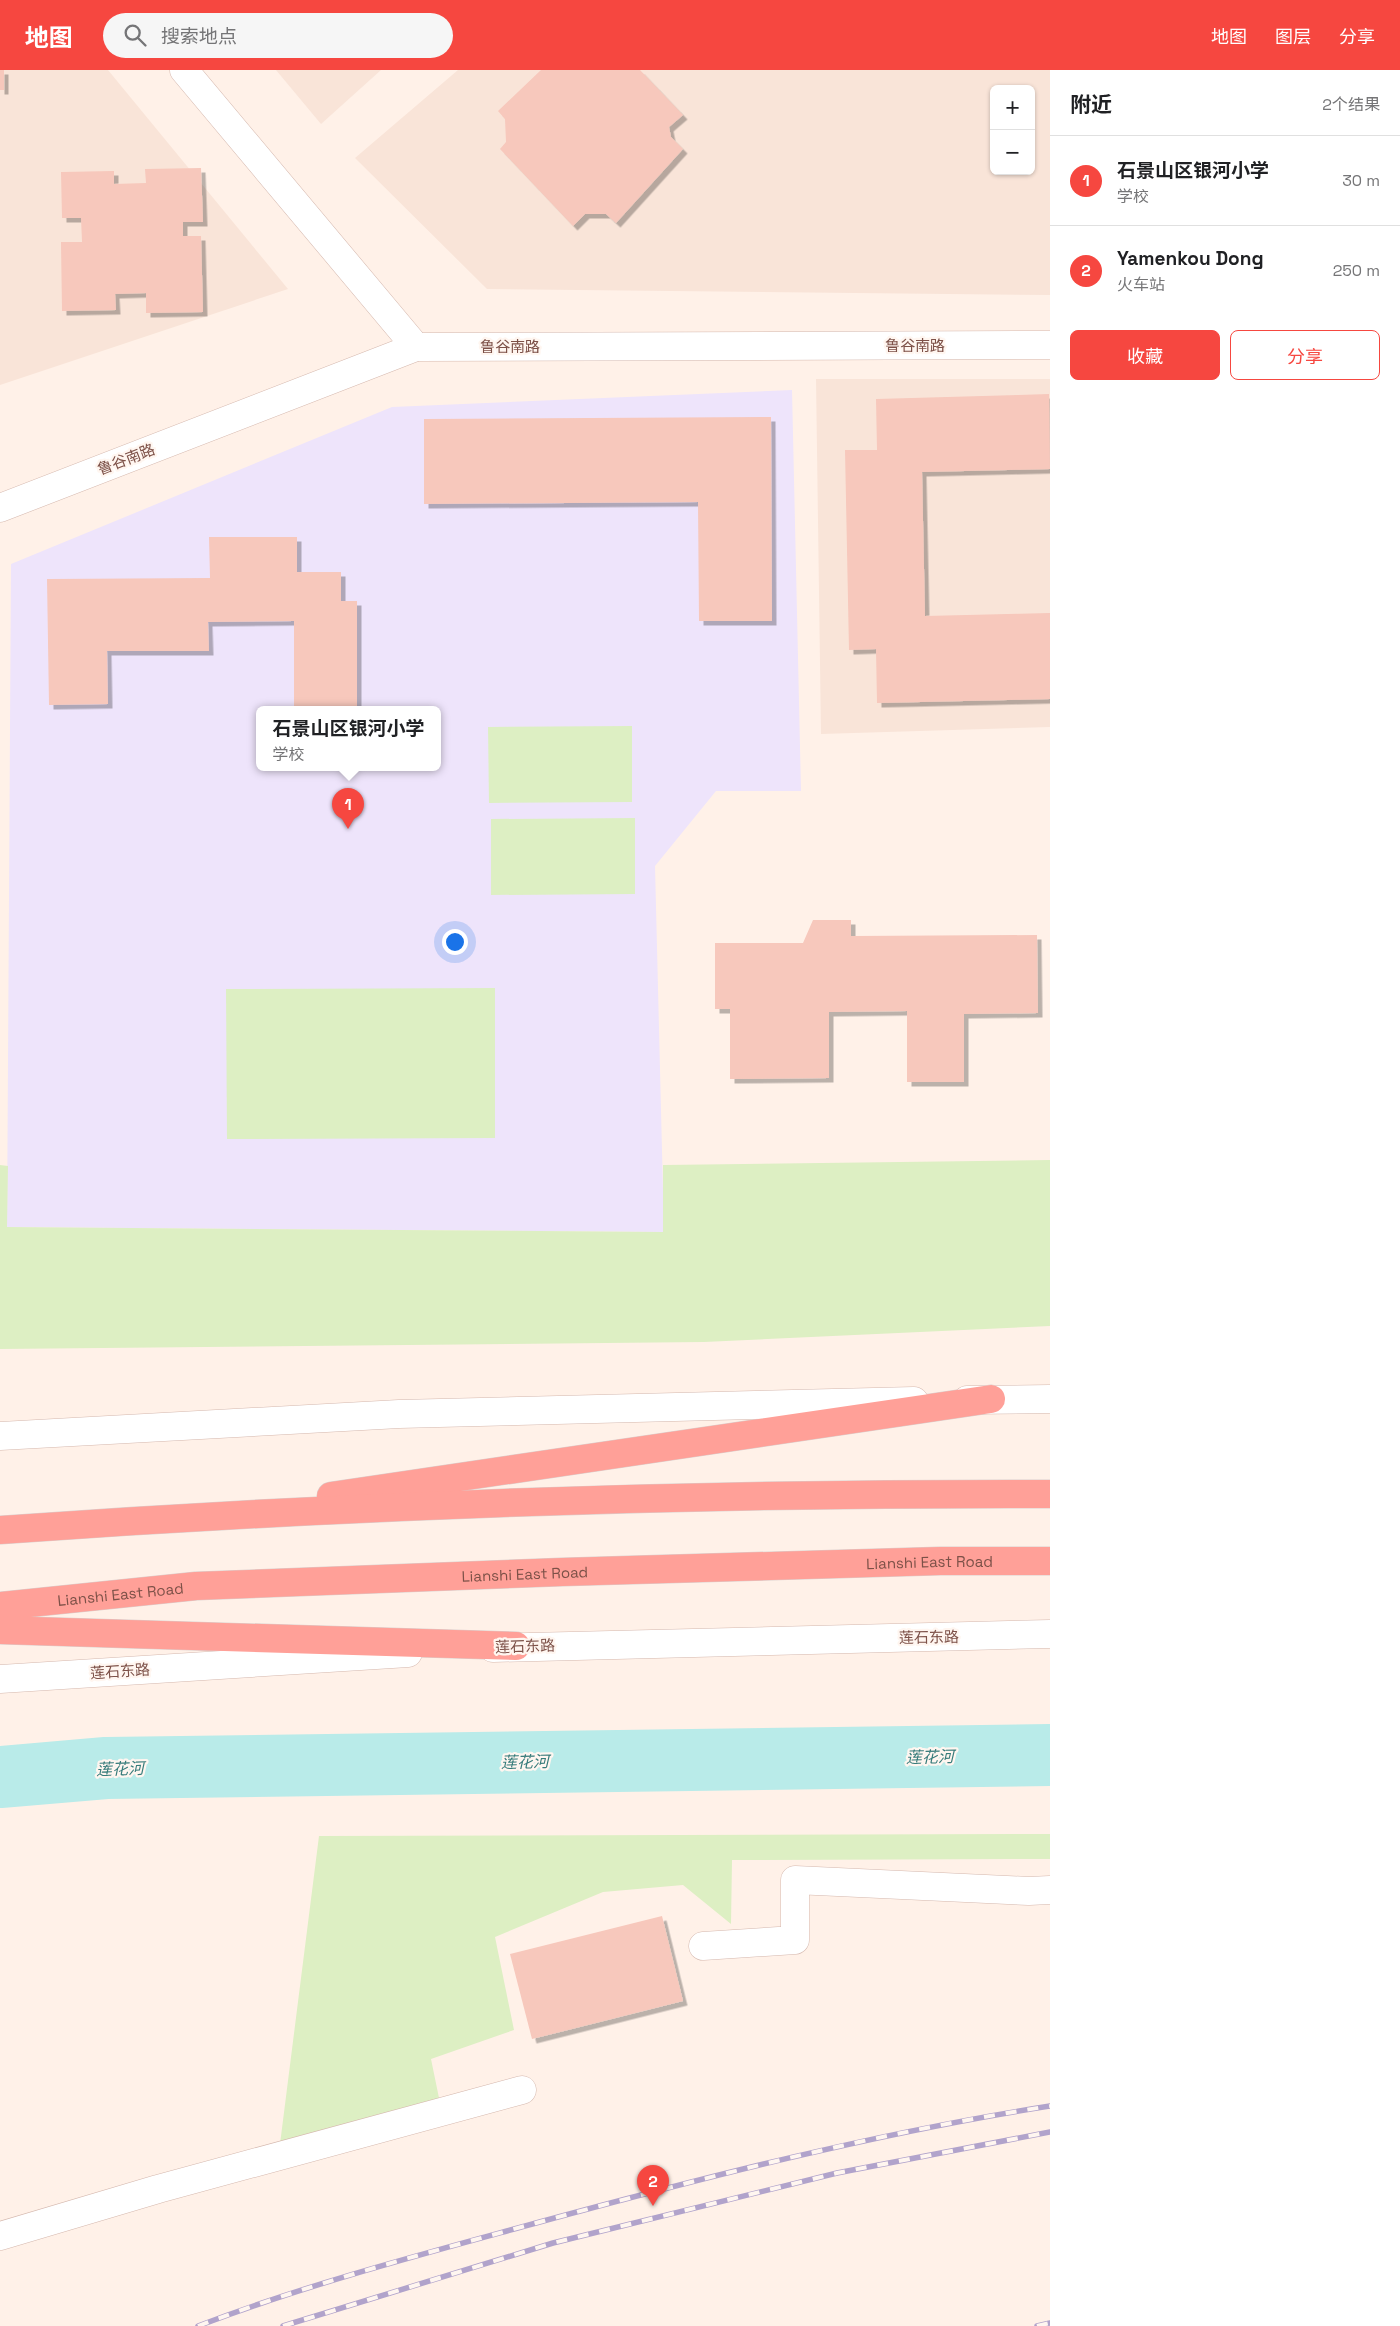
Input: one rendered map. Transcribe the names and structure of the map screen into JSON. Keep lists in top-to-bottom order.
{
  "streets": {
    "highway": ["Lianshi East Road"],
    "street": ["鲁谷南路", "莲石东路"]
  },
  "water": ["莲花河"],
  "page": {
    "header": "地图",
    "search": "搜索地点",
    "nav": ["地图", "图层", "分享"],
    "heading": ["附近", "2个结果"],
    "map_buttons": ["+", "−"],
    "list": [
      {
        "mark": "1",
        "name": "石景山区银河小学",
        "note": "学校",
        "value": "30 m"
      },
      {
        "mark": "2",
        "name": "Yamenkou Dong",
        "note": "火车站",
        "value": "250 m"
      }
    ],
    "buttons": ["收藏", "分享"],
    "popup": ["石景山区银河小学", "学校"],
    "pins": ["1", "2"]
  }
}
